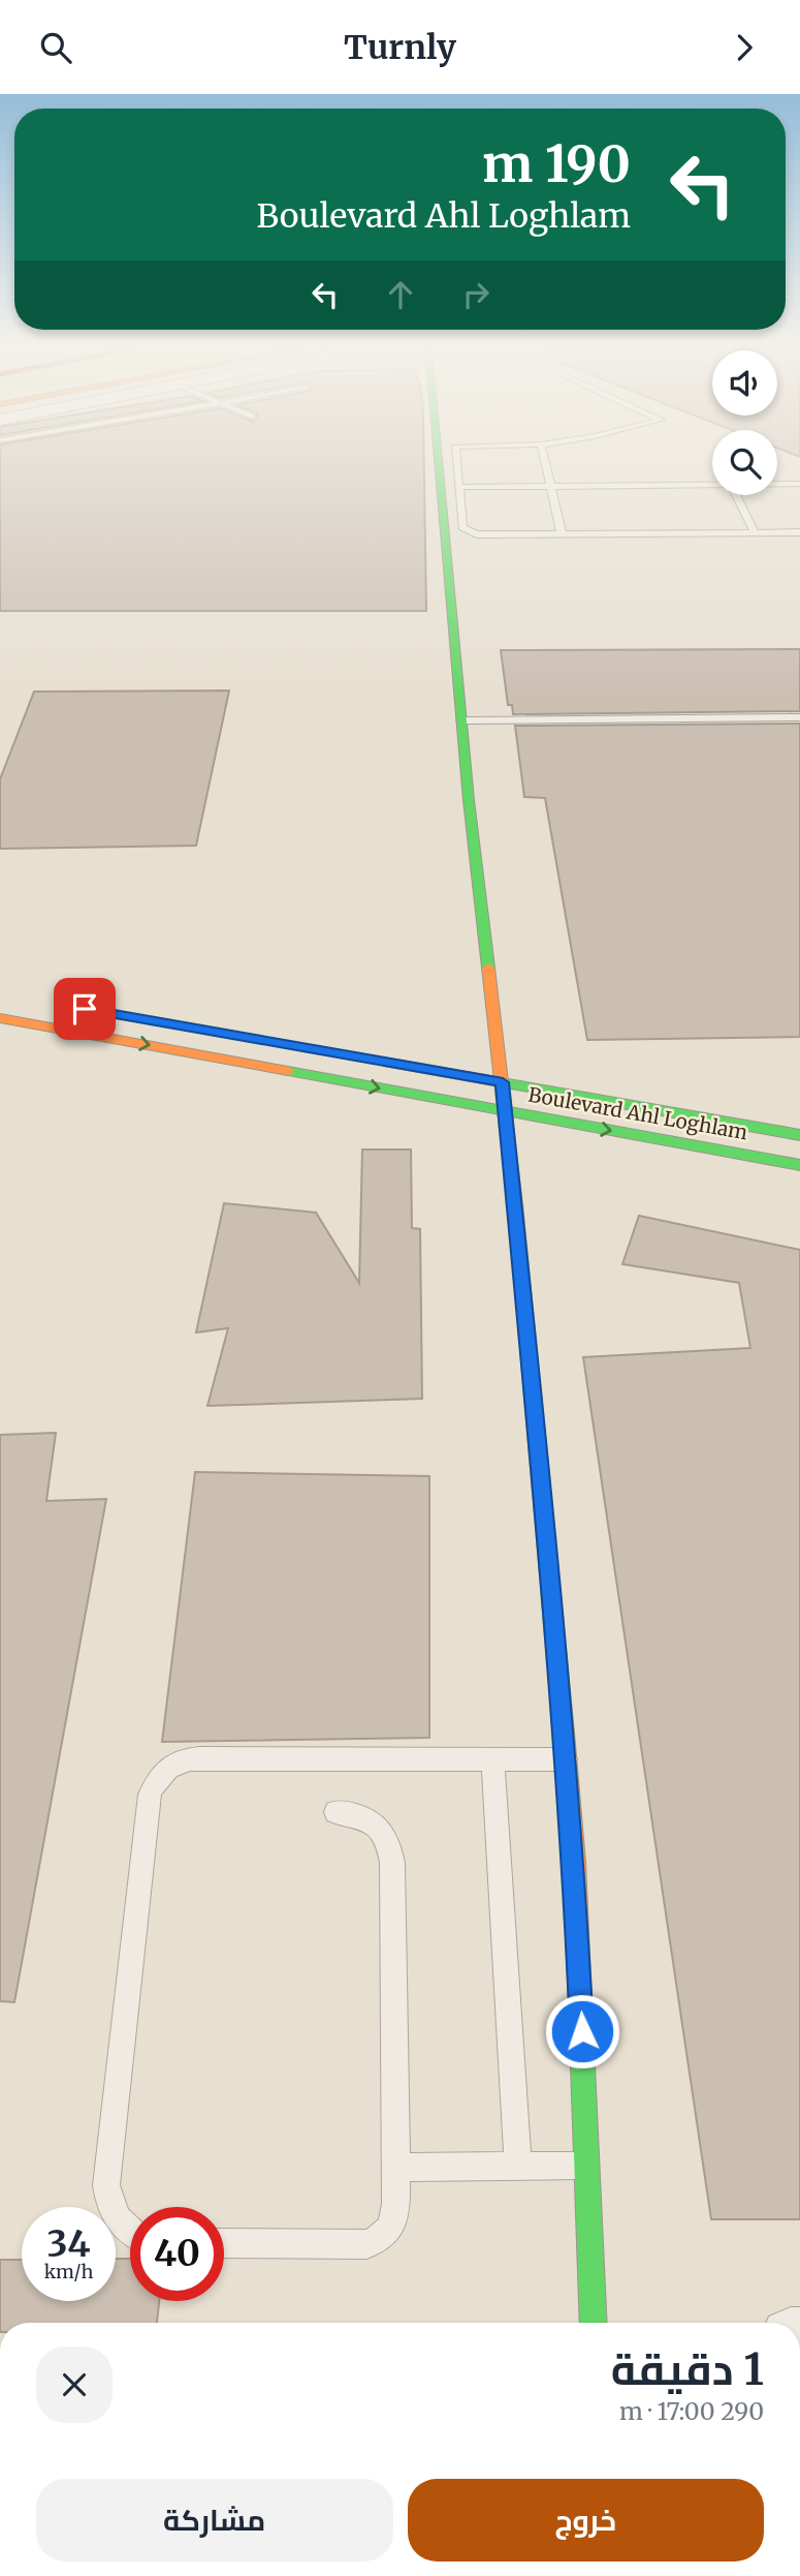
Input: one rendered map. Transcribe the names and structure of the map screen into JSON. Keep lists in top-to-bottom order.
{
  "streets": {
    "main road": ["Boulevard Ahl Loghlam"]
  },
  "page": {
    "header": "Turnly",
    "turn": ["190 m", "Boulevard Ahl Loghlam"],
    "speed": "34 km/h",
    "limit": "40",
    "heading": ["1 دقيقة", "290 m · 17:00"],
    "buttons": ["خروج", "مشاركة"]
  }
}
